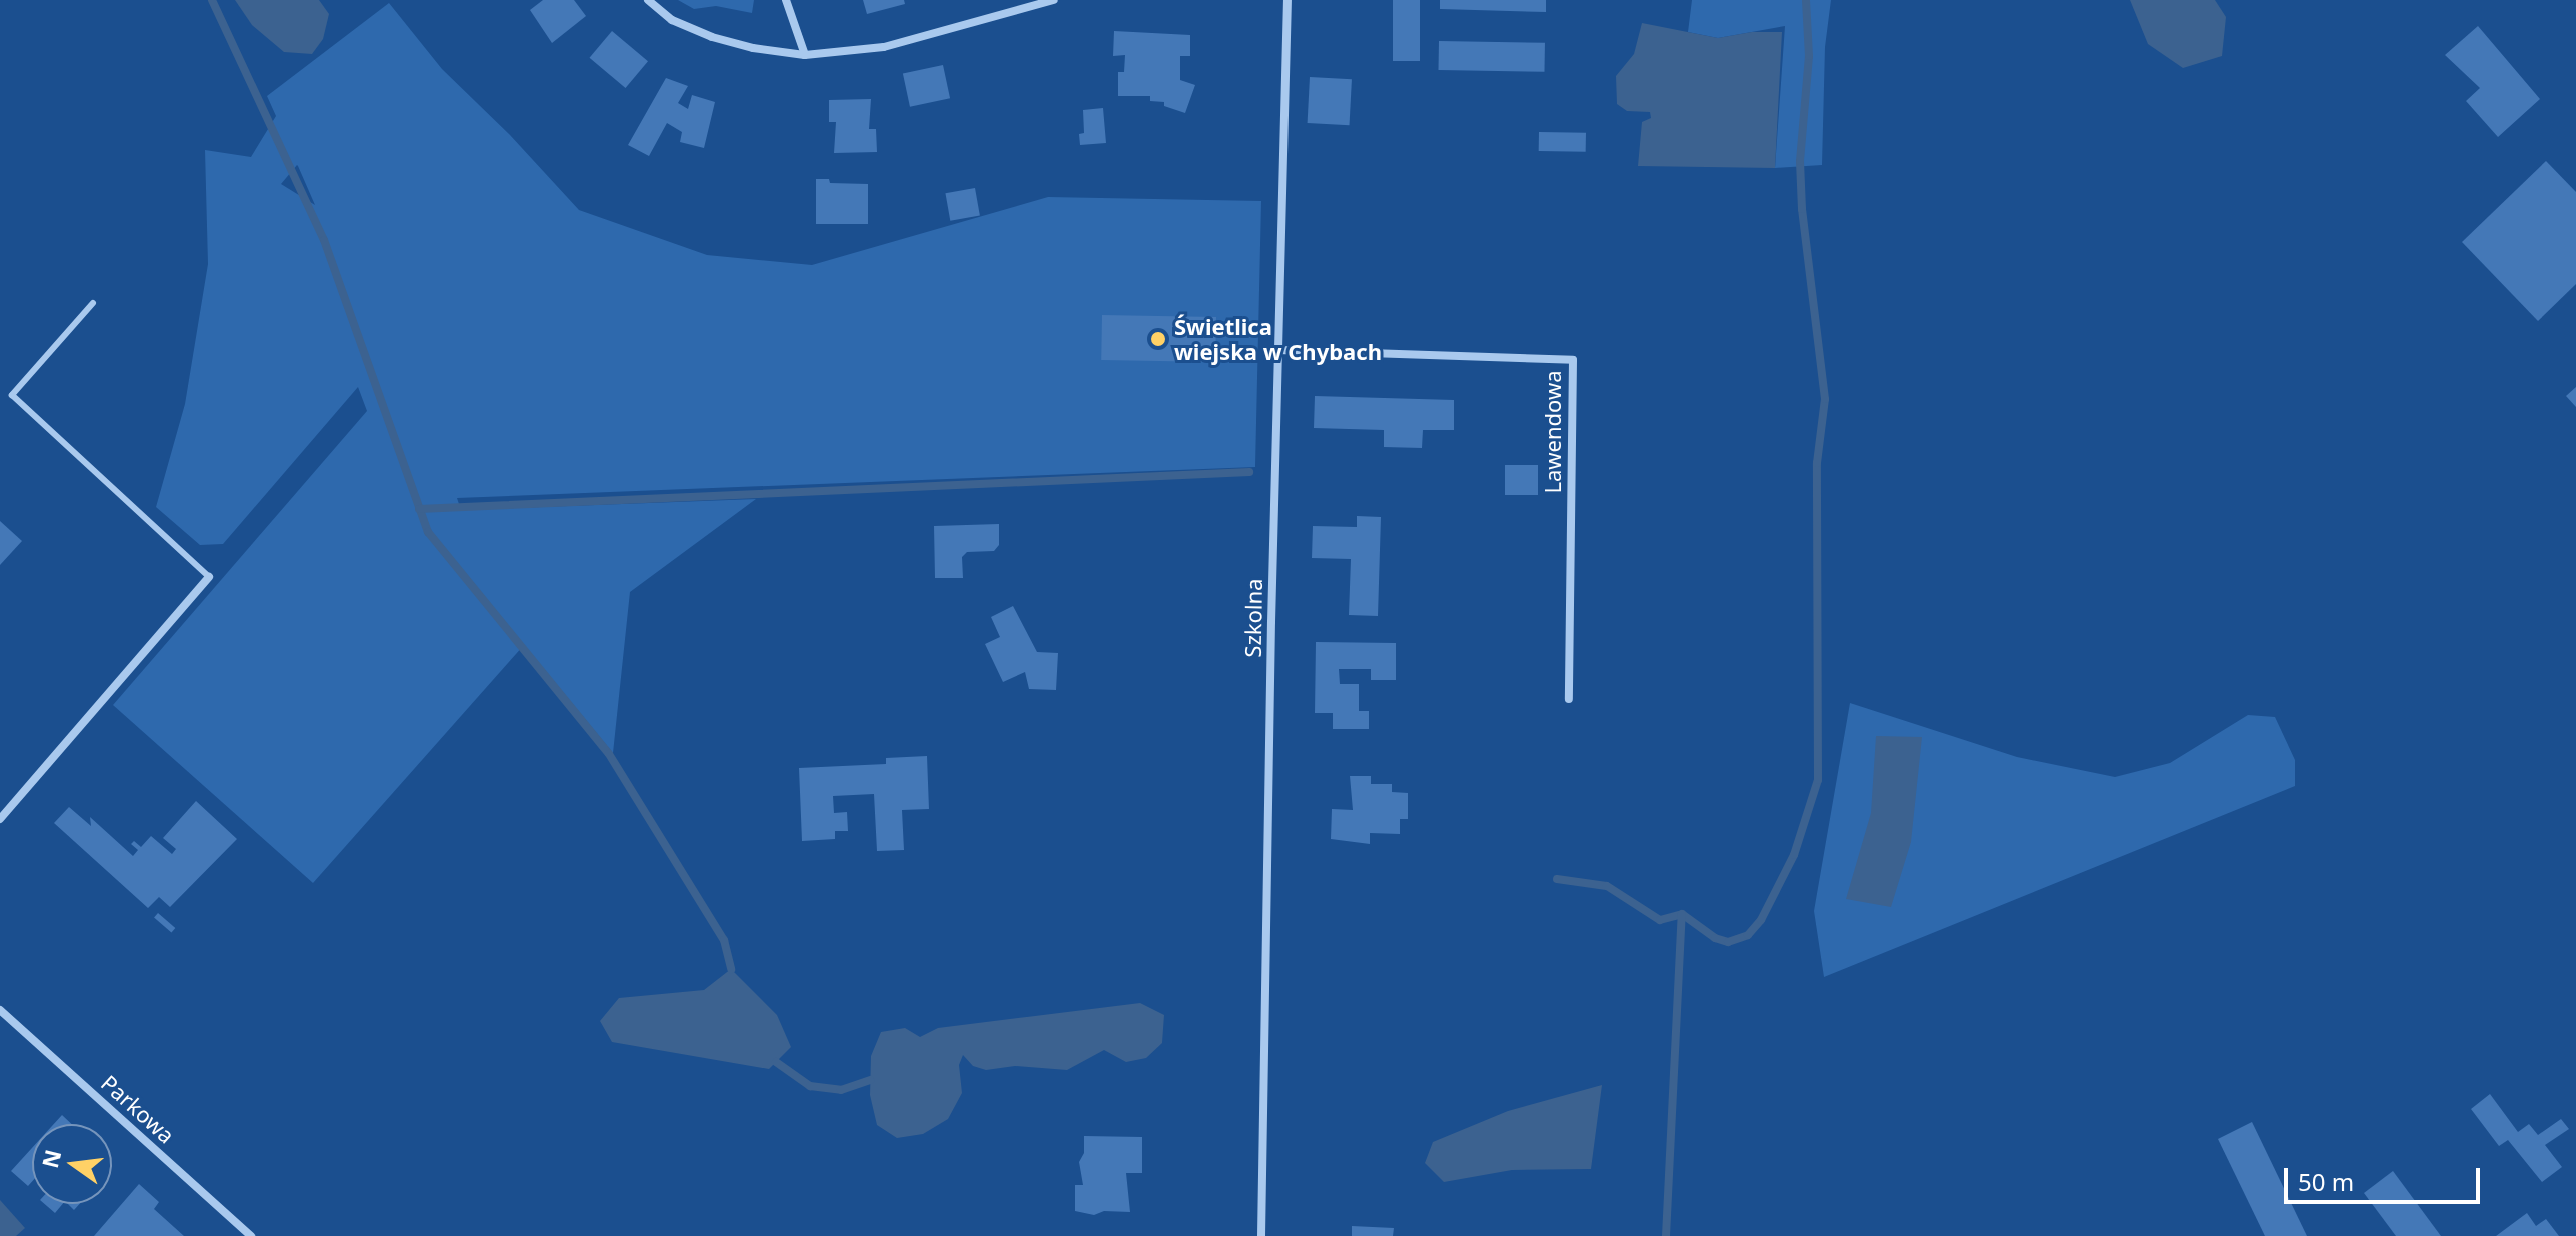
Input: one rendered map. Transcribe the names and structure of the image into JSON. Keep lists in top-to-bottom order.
{
  "streets": {
    "street": ["Lawendowa", "Szkolna", "Parkowa"]
  },
  "crossings": [
    ["Lawendowa", "Szkolna"]
  ],
  "places": ["Świetlica wiejska w Chybach"],
  "scale_bar": "50 m",
  "north": "left"
}
